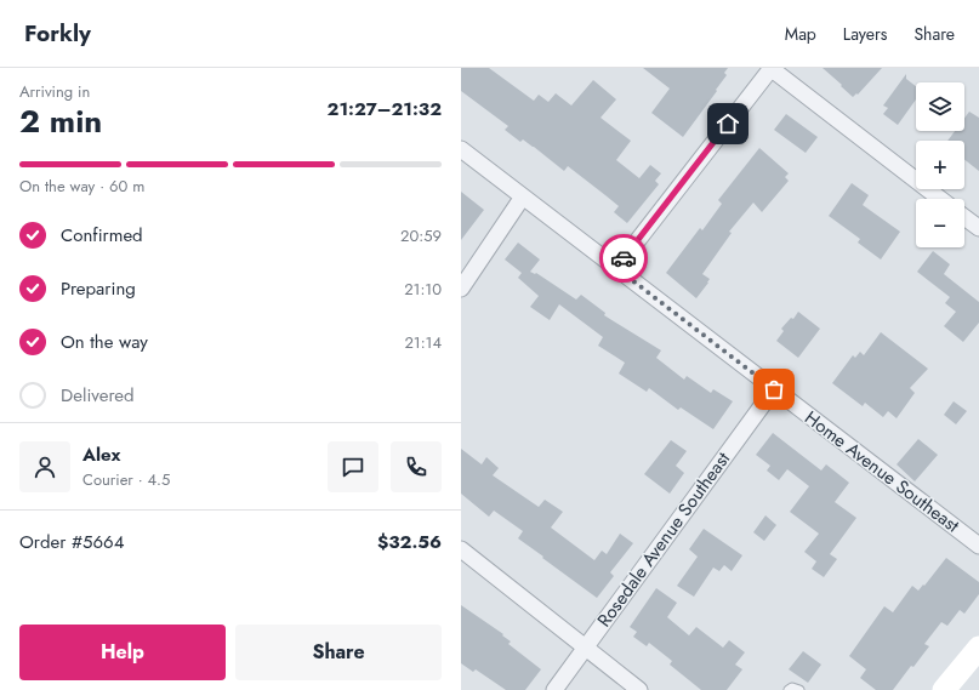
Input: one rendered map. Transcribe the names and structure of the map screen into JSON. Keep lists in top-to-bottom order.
{
  "streets": {
    "street": ["Home Avenue Southeast", "Rosedale Avenue Southeast"]
  },
  "crossings": [
    ["Home Avenue Southeast", "Rosedale Avenue Southeast"]
  ],
  "page": {
    "header": "Forkly",
    "nav": ["Map", "Layers", "Share"],
    "heading": ["2 min", "Arriving in", "21:27–21:32"],
    "panel": [
      "Alex",
      "Courier · 4.5",
      "Order #5664",
      "$32.56"
    ],
    "map_buttons": ["+", "−"],
    "bar": "On the way · 60 m",
    "list": [
      ["Confirmed", "20:59"],
      ["Preparing", "21:10"],
      ["On the way", "21:14"],
      "Delivered"
    ],
    "buttons": ["Help", "Share"]
  }
}
